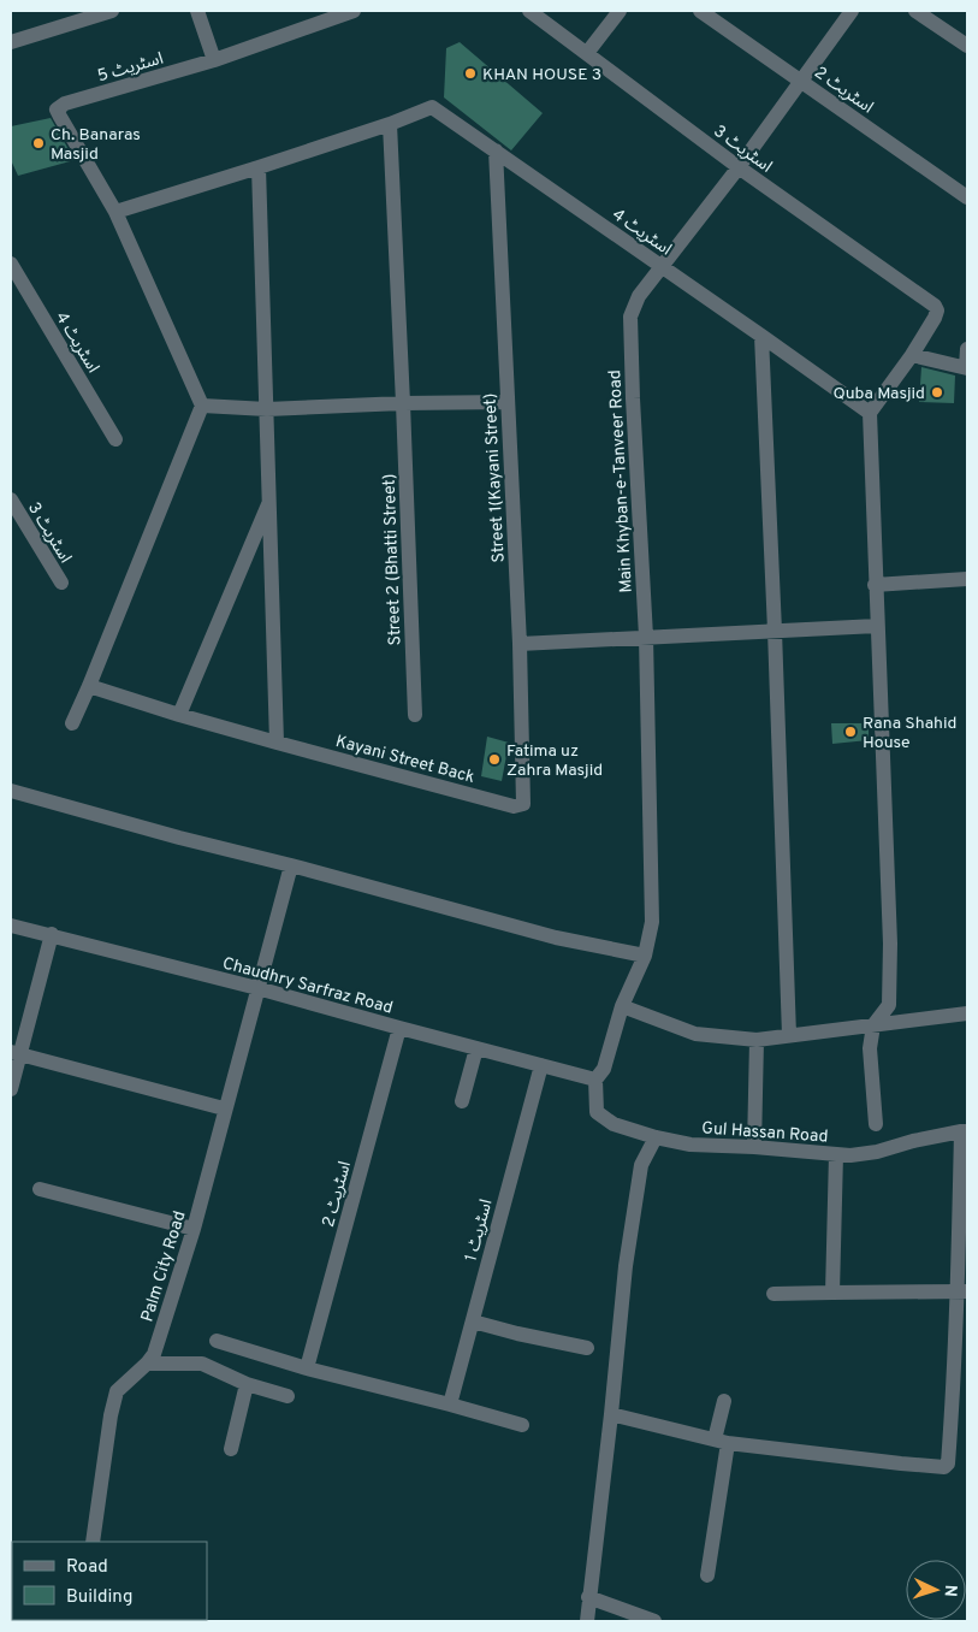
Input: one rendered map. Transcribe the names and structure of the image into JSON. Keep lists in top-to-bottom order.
{
  "streets": {
    "street": [
      "اسٹریٹ 5",
      "اسٹریٹ 2",
      "اسٹریٹ 3",
      "اسٹریٹ 4",
      "Street 1(Kayani Street)",
      "Main Khyban-e-Tanveer Road",
      "Street 2 (Bhatti Street)",
      "Kayani Street Back",
      "Chaudhry Sarfraz Road",
      "Gul Hassan Road",
      "اسٹریٹ 1",
      "Palm City Road"
    ]
  },
  "crossings": [
    ["اسٹریٹ 2", "Main Khyban-e-Tanveer Road"],
    ["اسٹریٹ 2", "Chaudhry Sarfraz Road"],
    ["اسٹریٹ 3", "Main Khyban-e-Tanveer Road"],
    ["اسٹریٹ 4", "Street 1(Kayani Street)"],
    ["اسٹریٹ 4", "Main Khyban-e-Tanveer Road"],
    ["اسٹریٹ 4", "Street 2 (Bhatti Street)"],
    ["Street 1(Kayani Street)", "Kayani Street Back"],
    ["Main Khyban-e-Tanveer Road", "Chaudhry Sarfraz Road"],
    ["Main Khyban-e-Tanveer Road", "Gul Hassan Road"],
    ["Chaudhry Sarfraz Road", "Gul Hassan Road"],
    ["Chaudhry Sarfraz Road", "اسٹریٹ 1"],
    ["Chaudhry Sarfraz Road", "Palm City Road"]
  ],
  "places": [
    "KHAN HOUSE 3",
    "Ch. Banaras Masjid",
    "Quba Masjid",
    "Rana Shahid House",
    "Fatima uz Zahra Masjid"
  ],
  "legend": ["Road", "Building"],
  "north": "right"
}
